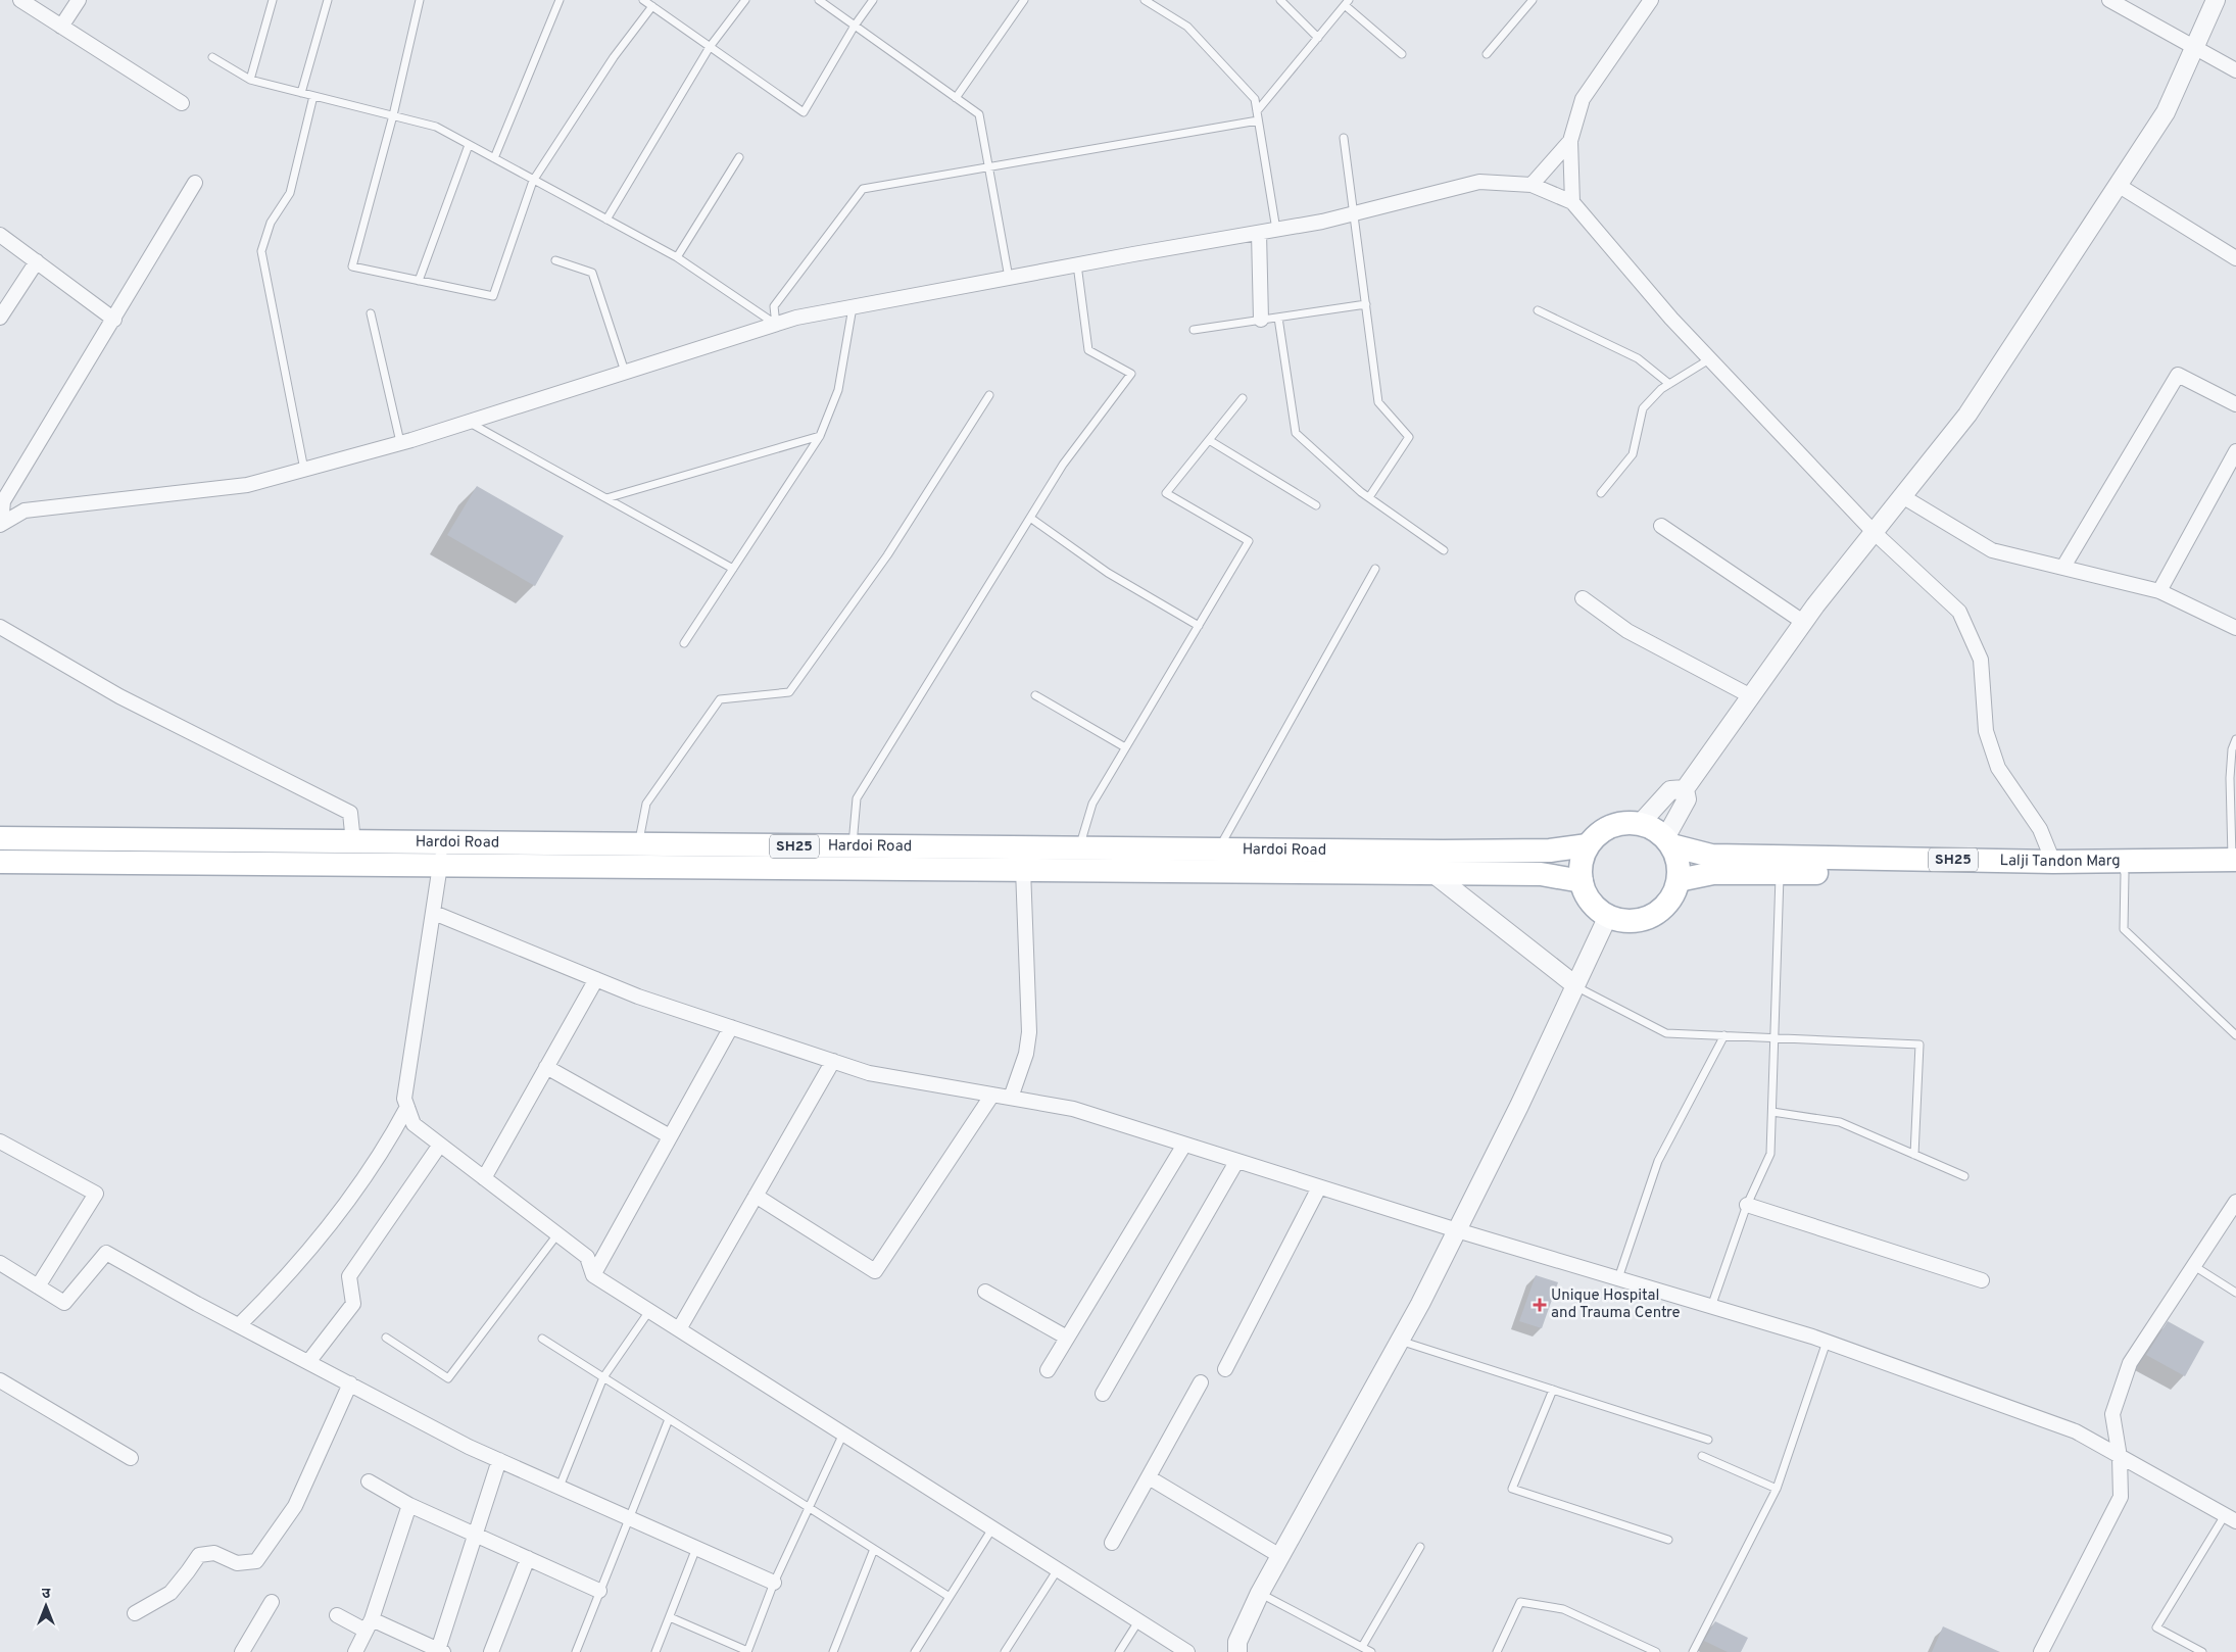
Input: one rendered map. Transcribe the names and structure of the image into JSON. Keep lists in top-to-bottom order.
{
  "streets": {
    "main road": ["Hardoi Road", "SH25", "Lalji Tandon Marg"]
  },
  "crossings": [
    ["Hardoi Road", "SH25"],
    ["Hardoi Road", "Lalji Tandon Marg"],
    ["SH25", "Lalji Tandon Marg"]
  ],
  "places": {
    "health": ["Unique Hospital and Trauma Centre"]
  },
  "north": "top"
}
